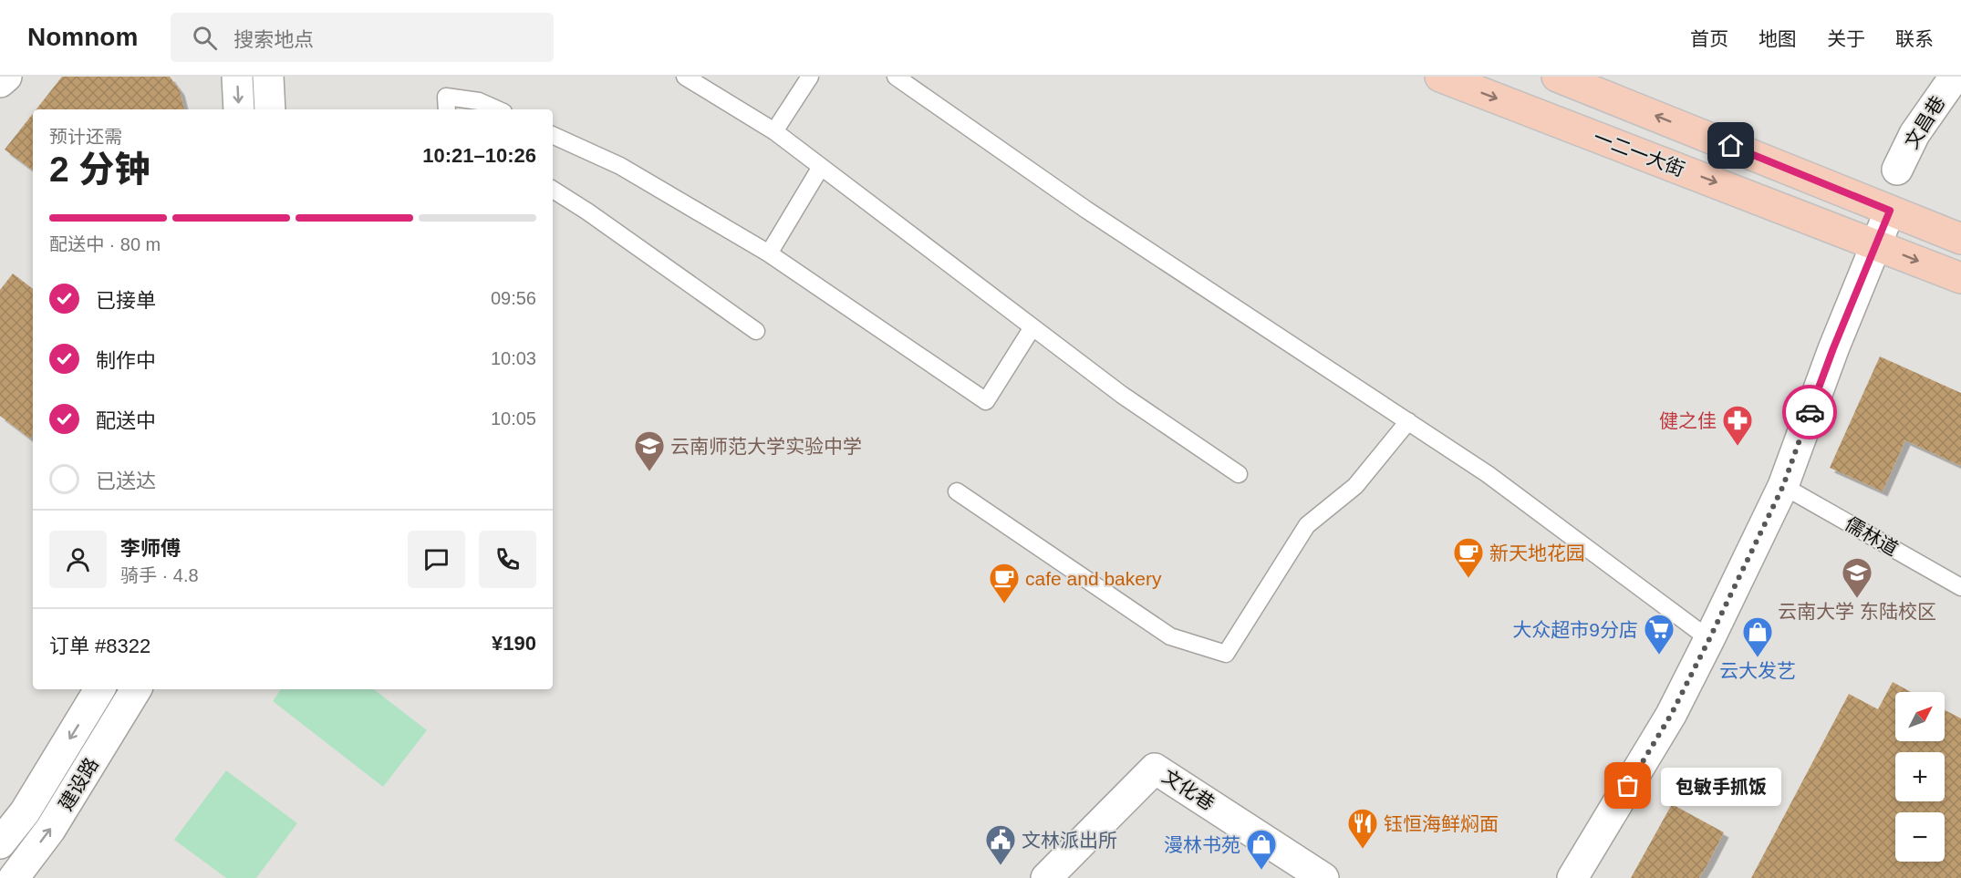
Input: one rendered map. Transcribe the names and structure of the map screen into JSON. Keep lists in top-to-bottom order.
{
  "streets": {
    "main road": ["一二一大街"],
    "street": ["文昌巷", "建设路", "文化巷"],
    "lane": ["儒林道"]
  },
  "places": {
    "pharmacy": ["健之佳"],
    "school or university": ["云南师范大学实验中学", "云南大学 东陆校区"],
    "cafe": ["新天地花园", "cafe and bakery"],
    "supermarket": ["大众超市9分店"],
    "shop": ["云大发艺", "漫林书苑"],
    "other": ["包敏手抓饭"],
    "restaurant": ["钰恒海鲜焖面"],
    "public building": ["文林派出所"]
  },
  "north": "top right",
  "page": {
    "header": "Nomnom",
    "search": "搜索地点",
    "nav": [
      "首页",
      "地图",
      "关于",
      "联系"
    ],
    "heading": ["2 分钟", "预计还需", "10:21–10:26"],
    "panel": [
      "李师傅",
      "骑手 · 4.8",
      "订单 #8322",
      "¥190"
    ],
    "bar": "配送中 · 80 m",
    "list": [
      ["已接单", "09:56"],
      ["制作中", "10:03"],
      ["配送中", "10:05"],
      "已送达"
    ],
    "map_buttons": ["+", "−"],
    "bubble": "包敏手抓饭"
  }
}
